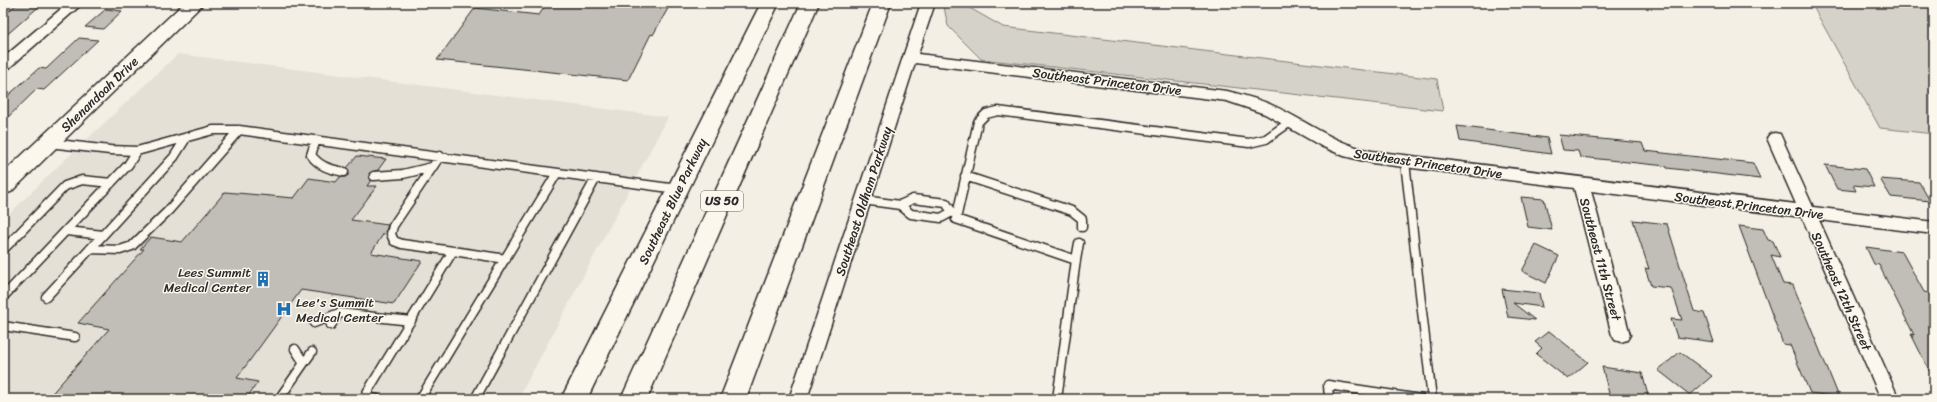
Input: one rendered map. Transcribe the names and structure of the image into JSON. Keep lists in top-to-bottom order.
{
  "streets": {
    "main road": ["Shenandoah Drive", "Southeast Blue Parkway", "US 50"],
    "street": [
      "Southeast Princeton Drive",
      "Southeast Oldham Parkway",
      "Southeast 11th Street",
      "Southeast 12th Street"
    ]
  },
  "crossings": [
    ["Southeast Princeton Drive", "Southeast Oldham Parkway"],
    ["Southeast Princeton Drive", "Southeast 11th Street"],
    ["Southeast Princeton Drive", "Southeast 12th Street"]
  ],
  "places": {
    "building": ["Lees Summit Medical Center"],
    "hospital": ["Lee's Summit Medical Center"]
  }
}
